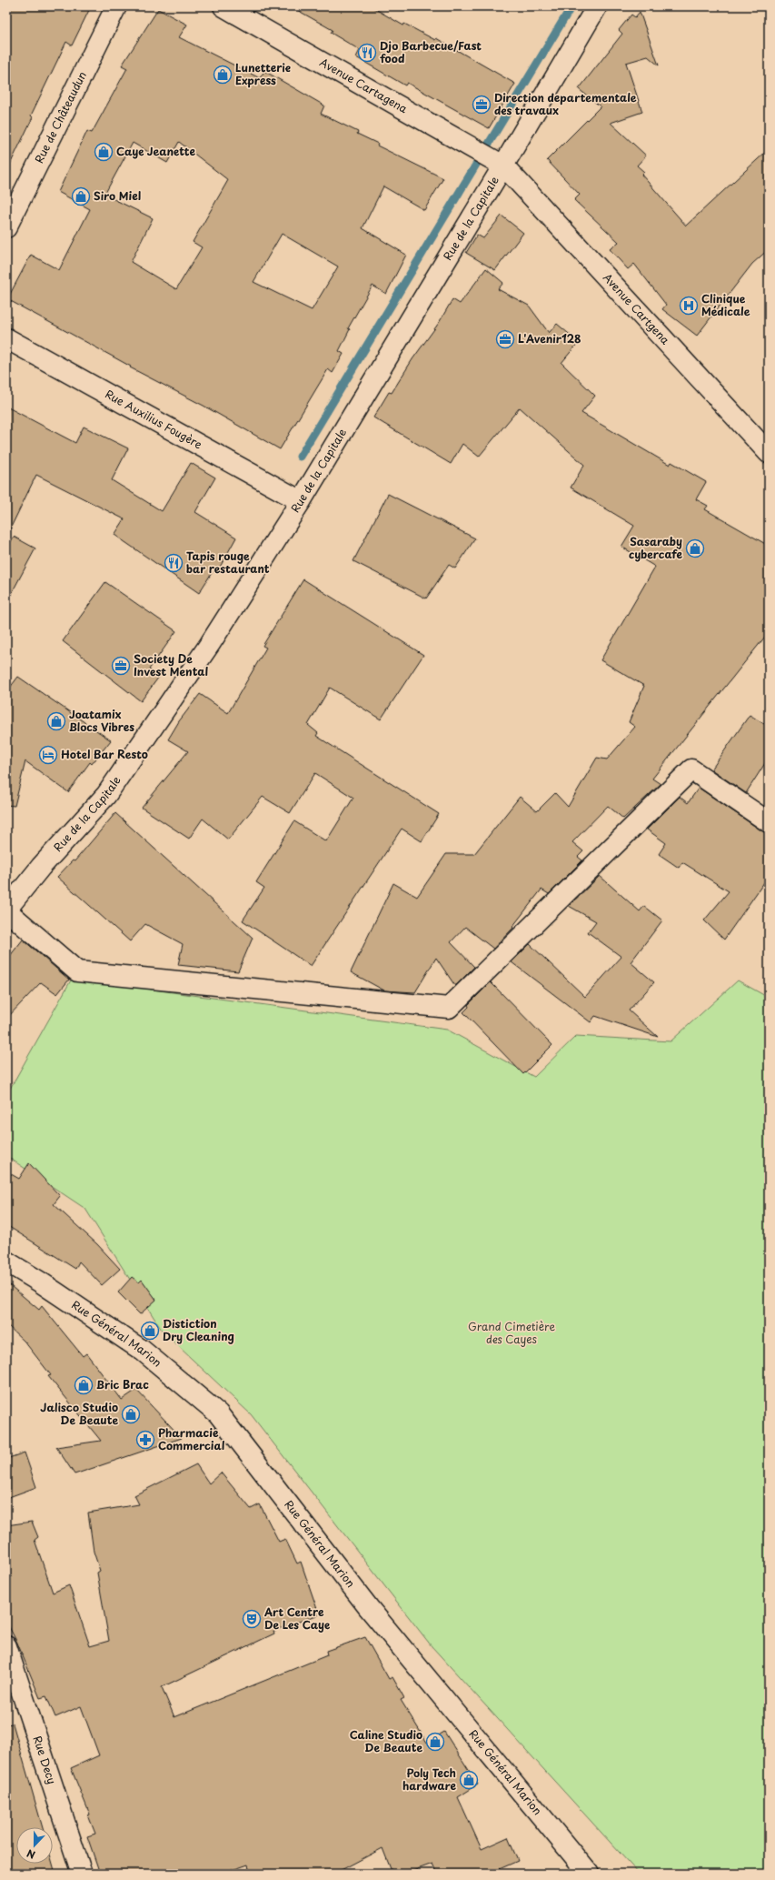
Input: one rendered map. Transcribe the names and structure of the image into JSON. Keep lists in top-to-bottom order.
{
  "streets": {
    "street": [
      "Avenue Cartagena",
      "Rue de Châteaudun",
      "Rue de la Capitale",
      "Avenue Cartgena",
      "Rue Auxilius Fougère",
      "Rue Général Marion",
      "Rue Decy"
    ]
  },
  "crossings": [
    ["Avenue Cartagena", "Rue de la Capitale"],
    ["Avenue Cartagena", "Avenue Cartgena"],
    ["Rue de la Capitale", "Avenue Cartgena"],
    ["Rue de la Capitale", "Rue Auxilius Fougère"]
  ],
  "parks": ["Grand Cimetière des Cayes"],
  "places": {
    "restaurant": ["Djo Barbecue/Fast food", "Tapis rouge bar restaurant"],
    "shop": [
      "Lunetterie Express",
      "Caye Jeanette",
      "Siro Miel",
      "Sasaraby cybercafe",
      "Joatamix Blocs Vibres",
      "Distiction Dry Cleaning",
      "Bric Brac",
      "Jalisco Studio De Beaute",
      "Caline Studio De Beaute",
      "Poly Tech hardware"
    ],
    "office": ["Direction departementale des travaux", "L'Avenir128", "Society De Invest Mental"],
    "hospital": ["Clinique Médicale"],
    "hotel": ["Hotel Bar Resto"],
    "pharmacy": ["Pharmacie Commercial"],
    "theatre": ["Art Centre De Les Caye"]
  },
  "north": "bottom"
}
